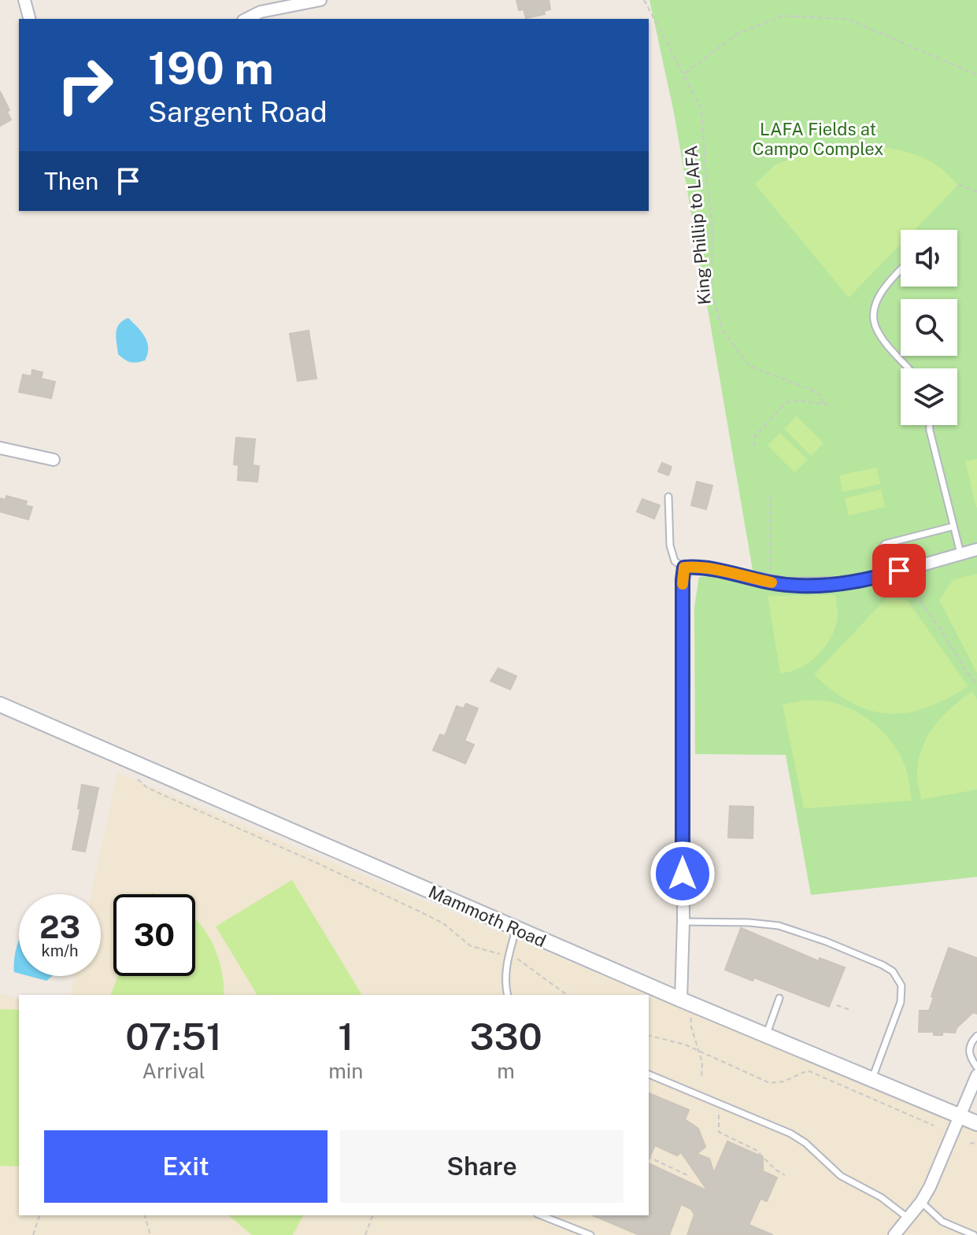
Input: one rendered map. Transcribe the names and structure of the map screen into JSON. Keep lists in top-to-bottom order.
{
  "streets": {
    "main road": ["Mammoth Road"],
    "path": ["King Phillip to LAFA"]
  },
  "parks": ["LAFA Fields at Campo Complex"],
  "page": {
    "turn": ["190 m", "Sargent Road"],
    "then": "Then",
    "speed": "23 km/h",
    "limit": "30",
    "eta": [
      "07:51",
      "Arrival",
      "1",
      "min",
      "330",
      "m"
    ],
    "buttons": ["Exit", "Share"]
  }
}
